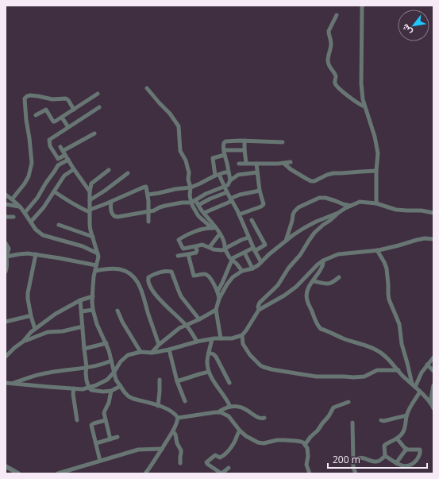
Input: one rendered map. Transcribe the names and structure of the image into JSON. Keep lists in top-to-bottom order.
{
  "scale_bar": "200 m",
  "north": "bottom left"
}
